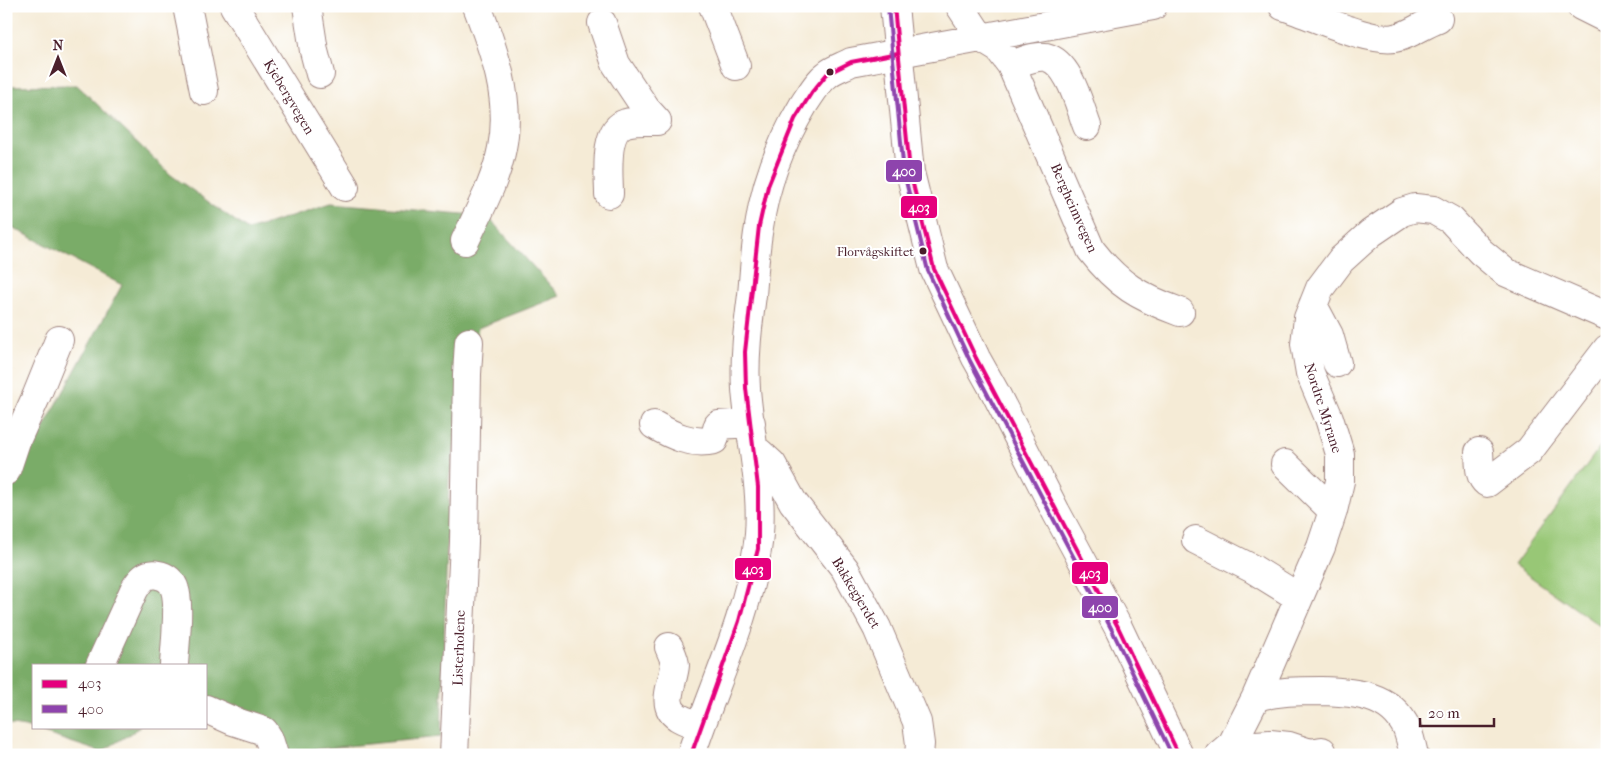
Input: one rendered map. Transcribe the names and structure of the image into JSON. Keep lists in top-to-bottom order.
{
  "streets": {
    "street": [
      "Kjebergvegen",
      "Bergheimvegen",
      "Nordre Myrane",
      "Bakkegjerdet",
      "Listerholene"
    ]
  },
  "places": ["Florvågskiftet"],
  "lines": ["transit line 403", "transit line 400"],
  "legend": ["403", "400"],
  "scale_bar": "20 m",
  "north": "top"
}
